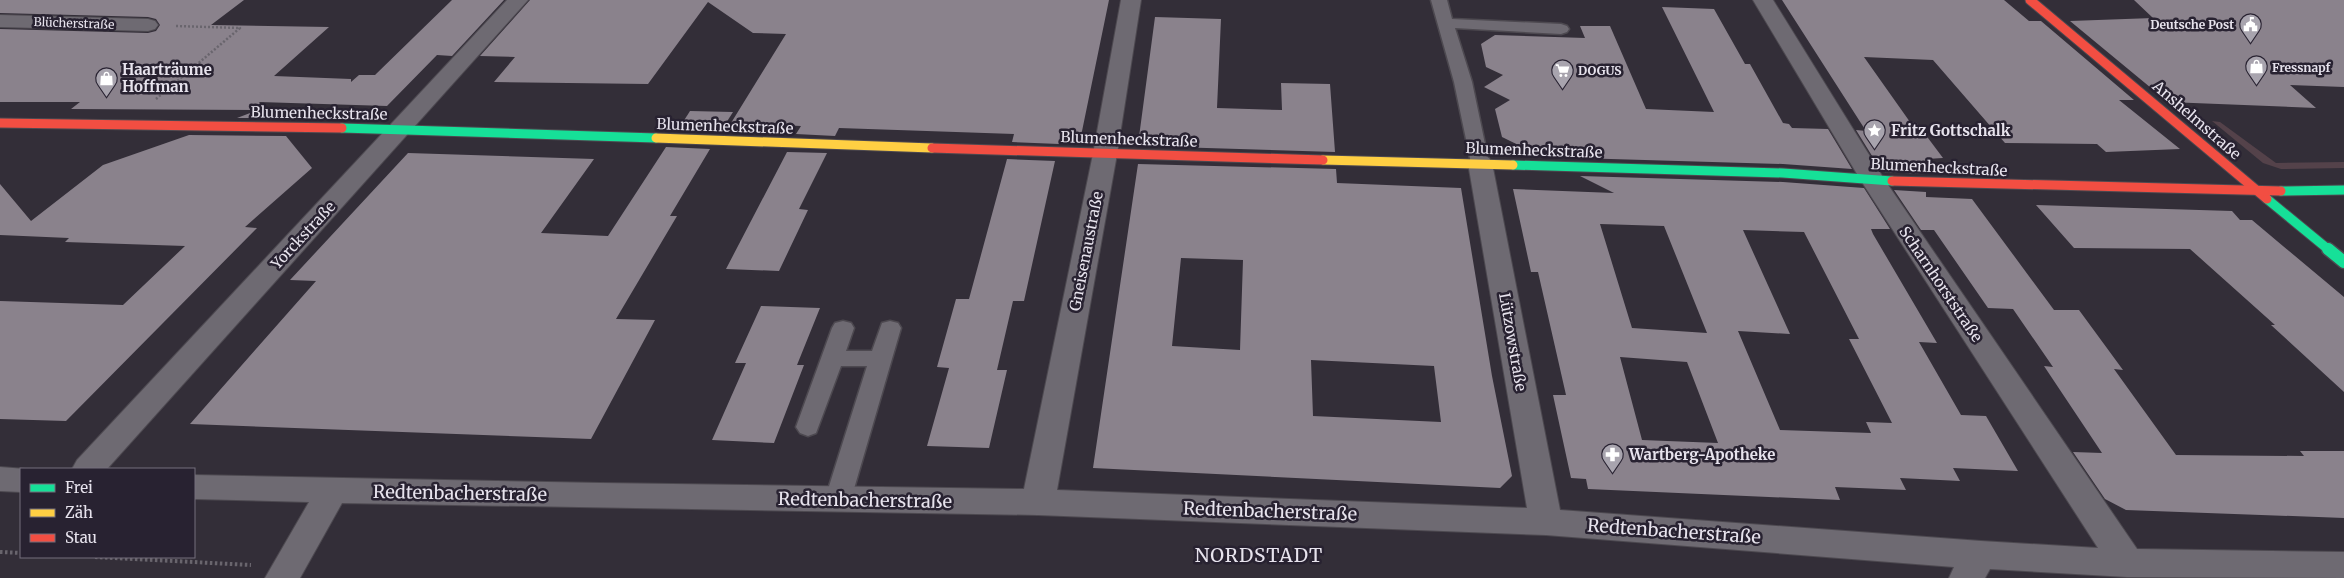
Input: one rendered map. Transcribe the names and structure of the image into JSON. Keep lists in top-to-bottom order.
{
  "streets": {
    "street": [
      "Blücherstraße",
      "Blumenheckstraße",
      "Anshelmstraße",
      "Yorckstraße",
      "Gneisenaustraße",
      "Scharnhorststraße",
      "Lützowstraße",
      "Redtenbacherstraße"
    ]
  },
  "crossings": [
    ["Blumenheckstraße", "Anshelmstraße"],
    ["Blumenheckstraße", "Yorckstraße"],
    ["Blumenheckstraße", "Gneisenaustraße"],
    ["Blumenheckstraße", "Scharnhorststraße"],
    ["Blumenheckstraße", "Lützowstraße"],
    ["Gneisenaustraße", "Redtenbacherstraße"],
    ["Scharnhorststraße", "Redtenbacherstraße"],
    ["Lützowstraße", "Redtenbacherstraße"]
  ],
  "districts": ["NORDSTADT"],
  "places": {
    "public building": ["Deutsche Post"],
    "shop": ["Fressnapf", "Haarträume Hoffman"],
    "supermarket": ["DOGUS"],
    "place": ["Fritz Gottschalk"],
    "pharmacy": ["Wartberg-Apotheke"]
  },
  "legend": ["Frei", "Zäh", "Stau"]
}
